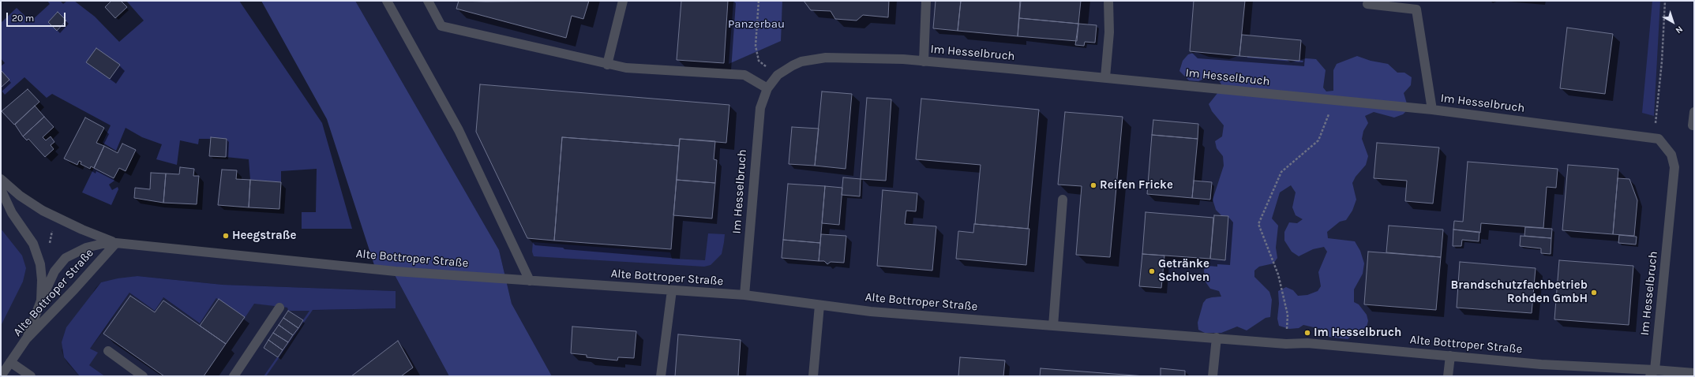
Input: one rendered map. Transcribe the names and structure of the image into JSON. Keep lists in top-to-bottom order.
{
  "streets": {
    "street": ["Im Hesselbruch", "Alte Bottroper Straße"]
  },
  "crossings": [
    ["Im Hesselbruch", "Alte Bottroper Straße"]
  ],
  "parks": ["Panzerbau"],
  "places": [
    "Reifen Fricke",
    "Heegstraße",
    "Getränke Scholven",
    "Brandschutzfachbetrieb Rohden GmbH",
    "Im Hesselbruch"
  ],
  "scale_bar": "20 m",
  "north": "bottom right"
}
